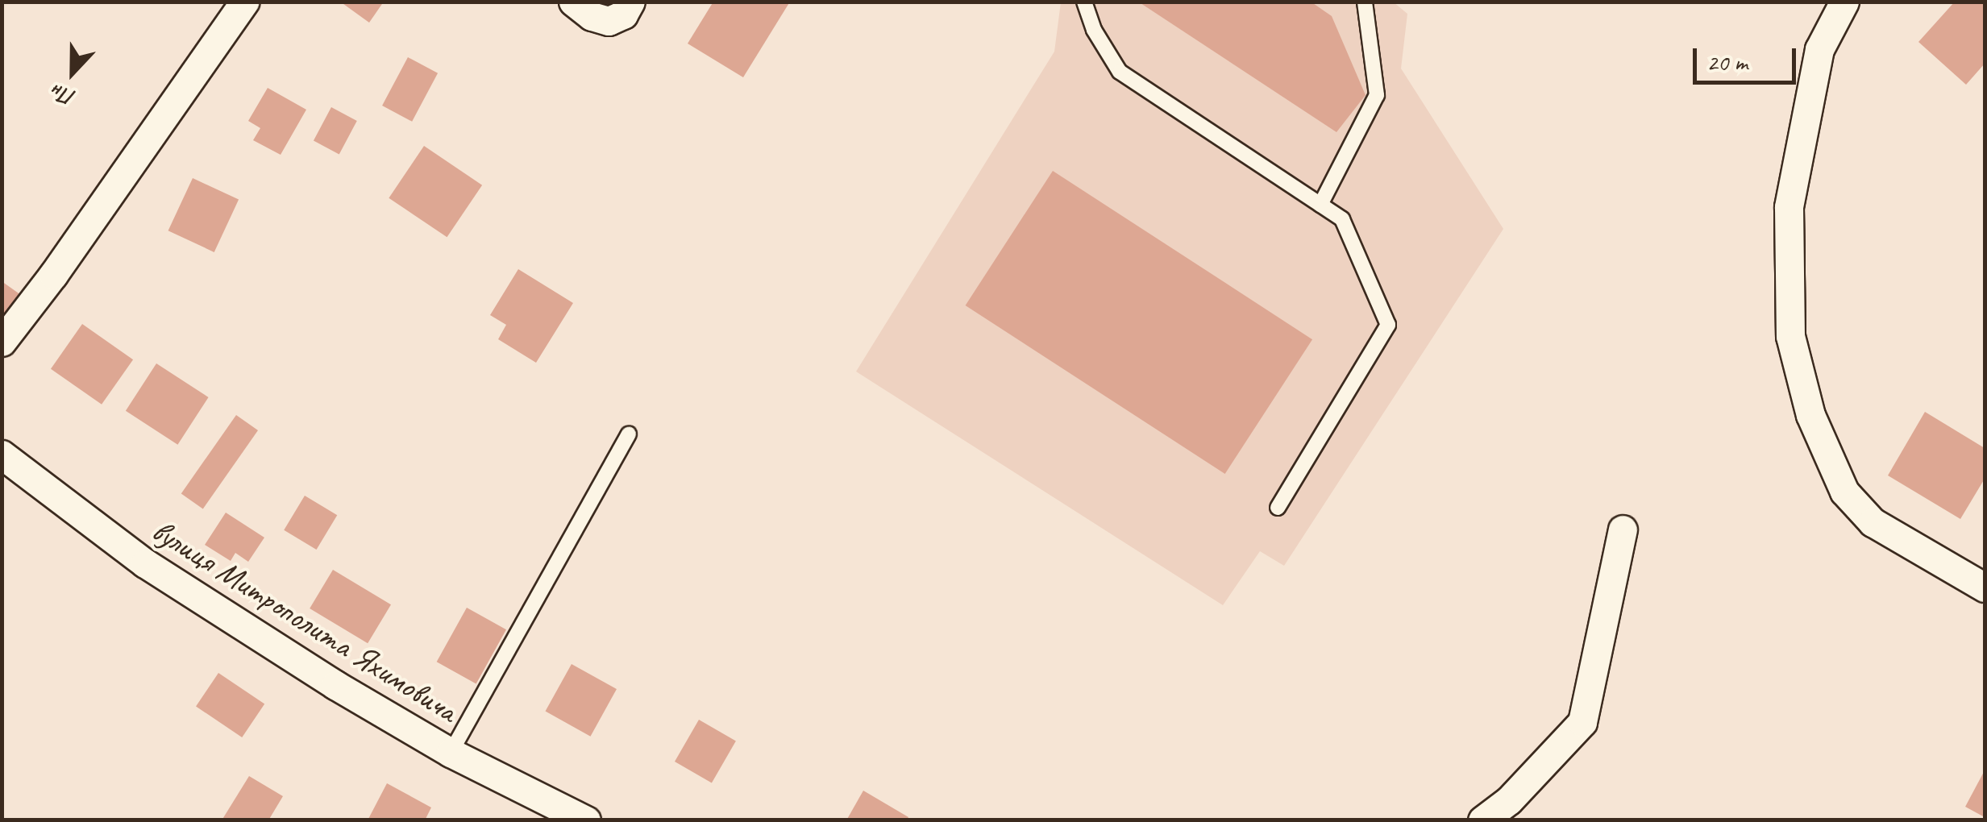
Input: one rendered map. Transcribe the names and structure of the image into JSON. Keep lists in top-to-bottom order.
{
  "streets": {
    "street": ["вулиця Митрополита Яхимовича"]
  },
  "scale_bar": "20 m",
  "north": "bottom"
}
